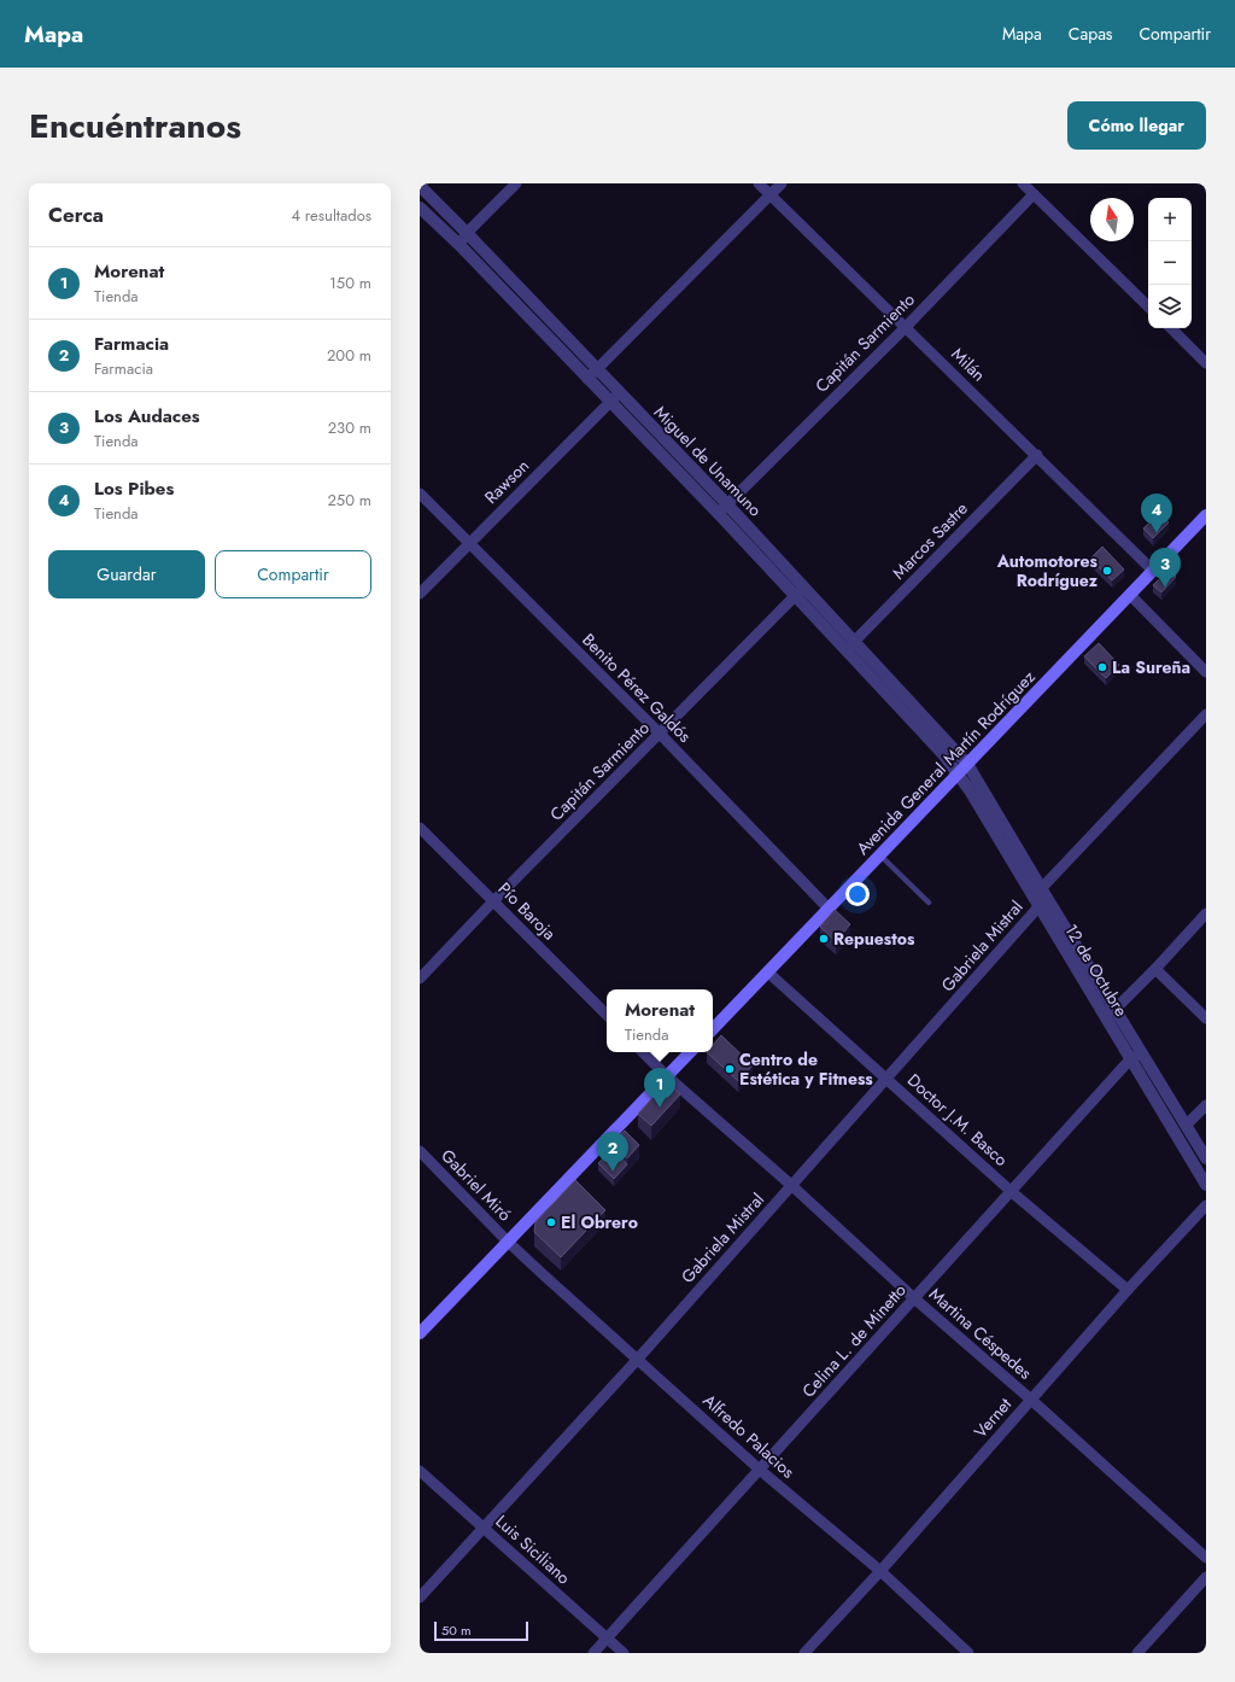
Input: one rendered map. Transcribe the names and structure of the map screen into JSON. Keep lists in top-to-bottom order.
{
  "streets": {
    "main road": ["Avenida General Martín Rodríguez"],
    "street": [
      "Capitán Sarmiento",
      "Milán",
      "Miguel de Unamuno",
      "Rawson",
      "Marcos Sastre",
      "Benito Pérez Galdós",
      "Pío Baroja",
      "Gabriela Mistral",
      "12 de Octubre",
      "Doctor J.M. Basco",
      "Gabriel Miró",
      "Martina Céspedes",
      "Celina L. de Minetto",
      "Vernet",
      "Alfredo Palacios",
      "Luis Siciliano"
    ]
  },
  "crossings": [
    ["Capitán Sarmiento", "Milán"],
    ["Capitán Sarmiento", "Miguel de Unamuno"],
    ["Capitán Sarmiento", "Benito Pérez Galdós"],
    ["Capitán Sarmiento", "Pío Baroja"],
    ["Milán", "Marcos Sastre"],
    ["Milán", "Avenida General Martín Rodríguez"],
    ["Miguel de Unamuno", "Rawson"],
    ["Miguel de Unamuno", "Marcos Sastre"],
    ["Miguel de Unamuno", "Avenida General Martín Rodríguez"],
    ["Miguel de Unamuno", "12 de Octubre"],
    ["Rawson", "Benito Pérez Galdós"],
    ["Benito Pérez Galdós", "Avenida General Martín Rodríguez"],
    ["Avenida General Martín Rodríguez", "12 de Octubre"],
    ["Avenida General Martín Rodríguez", "Doctor J.M. Basco"],
    ["Gabriela Mistral", "12 de Octubre"],
    ["Gabriela Mistral", "Doctor J.M. Basco"],
    ["Gabriela Mistral", "Martina Céspedes"],
    ["Gabriela Mistral", "Alfredo Palacios"],
    ["Gabriela Mistral", "Luis Siciliano"],
    ["12 de Octubre", "Celina L. de Minetto"],
    ["Doctor J.M. Basco", "Celina L. de Minetto"],
    ["Doctor J.M. Basco", "Vernet"],
    ["Gabriel Miró", "Alfredo Palacios"],
    ["Martina Céspedes", "Celina L. de Minetto"],
    ["Martina Céspedes", "Vernet"],
    ["Celina L. de Minetto", "Alfredo Palacios"],
    ["Celina L. de Minetto", "Luis Siciliano"],
    ["Vernet", "Alfredo Palacios"]
  ],
  "places": [
    "Automotores Rodríguez",
    "La Sureña",
    "Repuestos",
    "Centro de Estética y Fitness",
    "El Obrero"
  ],
  "scale_bar": "50 m",
  "north": "top",
  "page": {
    "header": "Mapa",
    "nav": ["Mapa", "Capas", "Compartir"],
    "title": "Encuéntranos",
    "buttons": [
      "Cómo llegar",
      ["Guardar", "Compartir"]
    ],
    "heading": ["Cerca", "4 resultados"],
    "map_buttons": ["+", "−"],
    "list": [
      {
        "mark": "1",
        "name": "Morenat",
        "note": "Tienda",
        "value": "150 m"
      },
      {
        "mark": "2",
        "name": "Farmacia",
        "note": "Farmacia",
        "value": "200 m"
      },
      {
        "mark": "3",
        "name": "Los Audaces",
        "note": "Tienda",
        "value": "230 m"
      },
      {
        "mark": "4",
        "name": "Los Pibes",
        "note": "Tienda",
        "value": "250 m"
      }
    ],
    "pins": [
      "4",
      "3",
      "1",
      "2"
    ],
    "popup": ["Morenat", "Tienda"],
    "scale": "50 m"
  }
}
